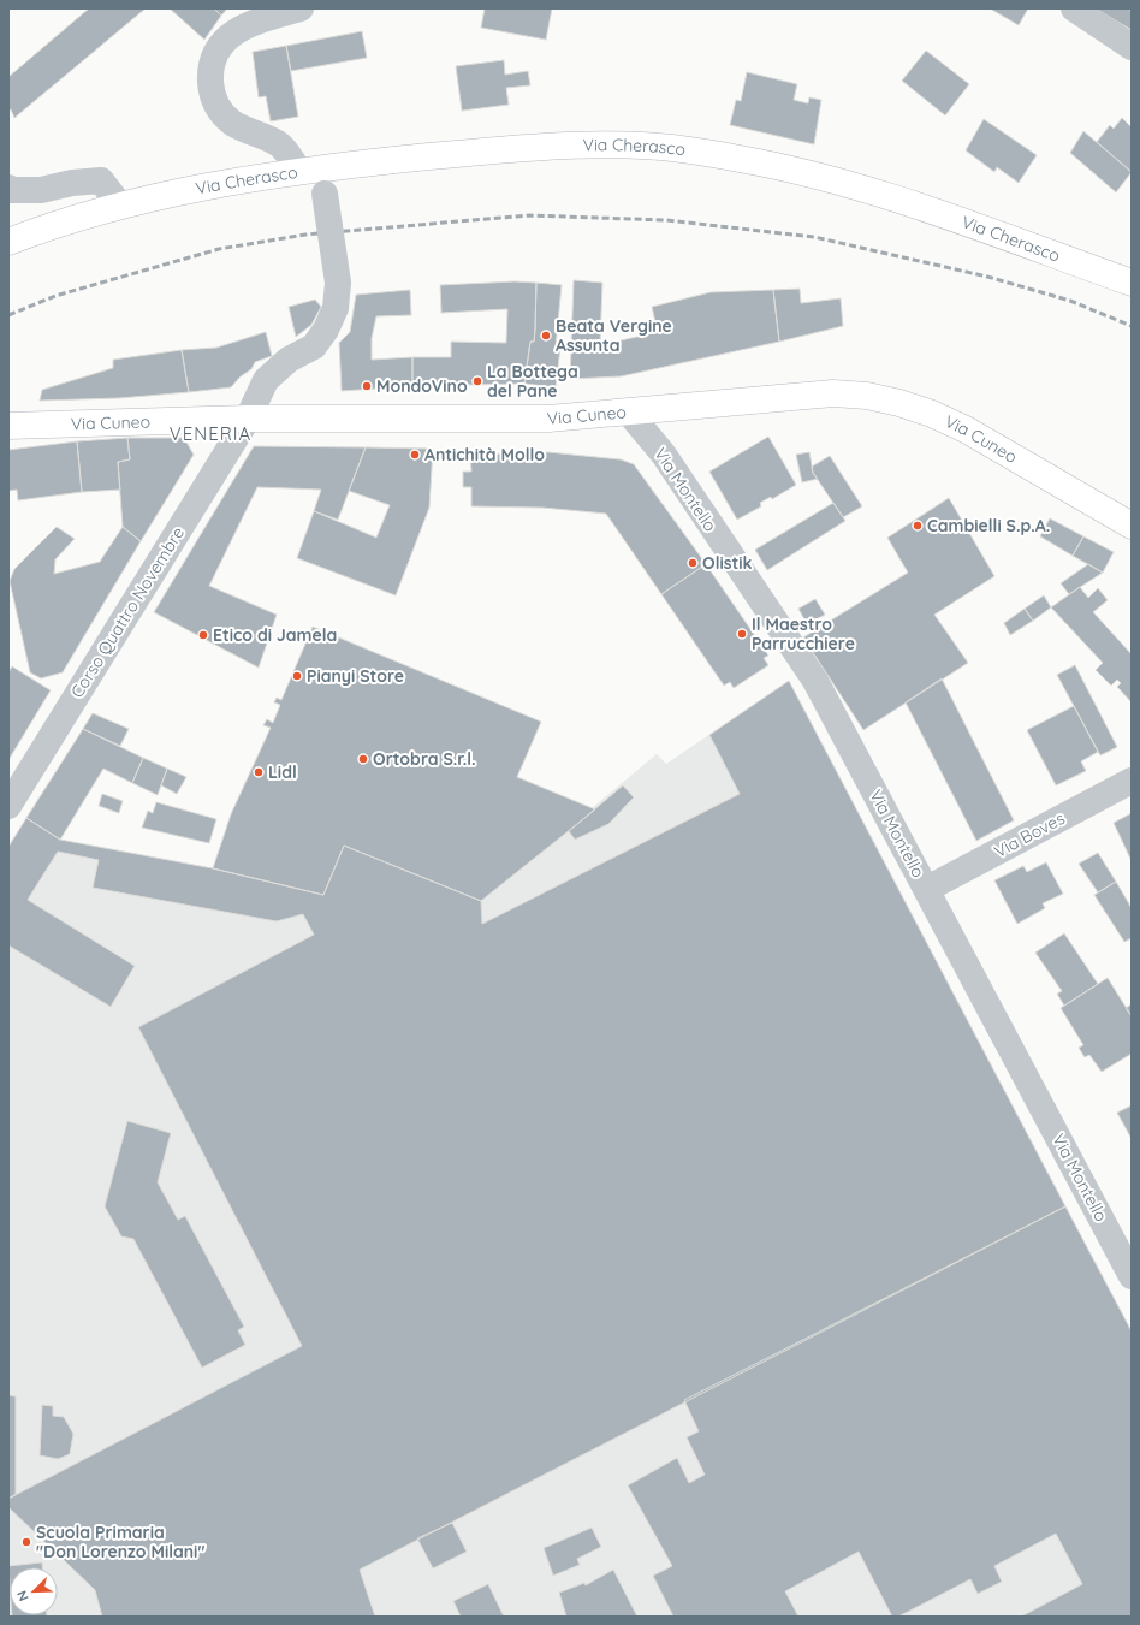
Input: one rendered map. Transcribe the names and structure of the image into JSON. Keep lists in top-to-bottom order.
{
  "streets": {
    "main road": ["Via Cherasco", "Via Cuneo"],
    "street": ["Via Montello", "Corso Quattro Novembre", "Via Boves"]
  },
  "crossings": [
    ["Via Cherasco", "Corso Quattro Novembre"],
    ["Via Cuneo", "Via Montello"],
    ["Via Cuneo", "Corso Quattro Novembre"],
    ["Via Montello", "Via Boves"]
  ],
  "districts": ["VENERIA"],
  "places": [
    "Beata Vergine Assunta",
    "La Bottega del Pane",
    "MondoVino",
    "Antichità Mollo",
    "Cambielli S.p.A.",
    "Olistik",
    "Il Maestro Parrucchiere",
    "Etico di Jamela",
    "Pianyi Store",
    "Ortobra S.r.l.",
    "Lidl",
    "Scuola Primaria \"Don Lorenzo Milani\""
  ],
  "north": "bottom left"
}
